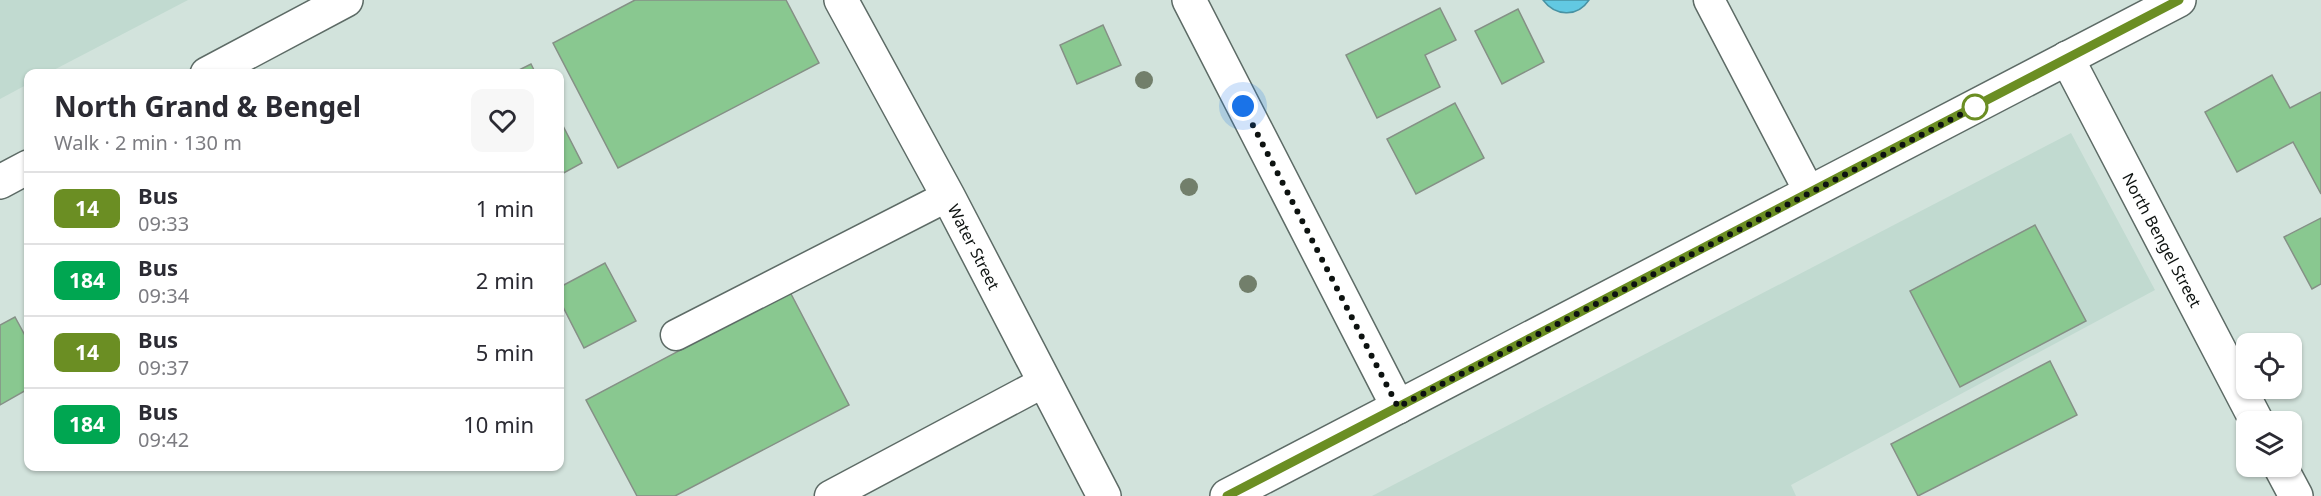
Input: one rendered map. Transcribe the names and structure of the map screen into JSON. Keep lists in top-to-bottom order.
{
  "streets": {
    "street": ["North Bengel Street", "Water Street"]
  },
  "lines": ["bus line 14"],
  "page": {
    "heading": ["North Grand & Bengel", "Walk · 2 min · 130 m"],
    "list": [
      {
        "mark": "14",
        "name": "Bus",
        "note": "09:33",
        "value": "1 min"
      },
      {
        "mark": "184",
        "name": "Bus",
        "note": "09:34",
        "value": "2 min"
      },
      {
        "mark": "14",
        "name": "Bus",
        "note": "09:37",
        "value": "5 min"
      },
      {
        "mark": "184",
        "name": "Bus",
        "note": "09:42",
        "value": "10 min"
      }
    ]
  }
}
